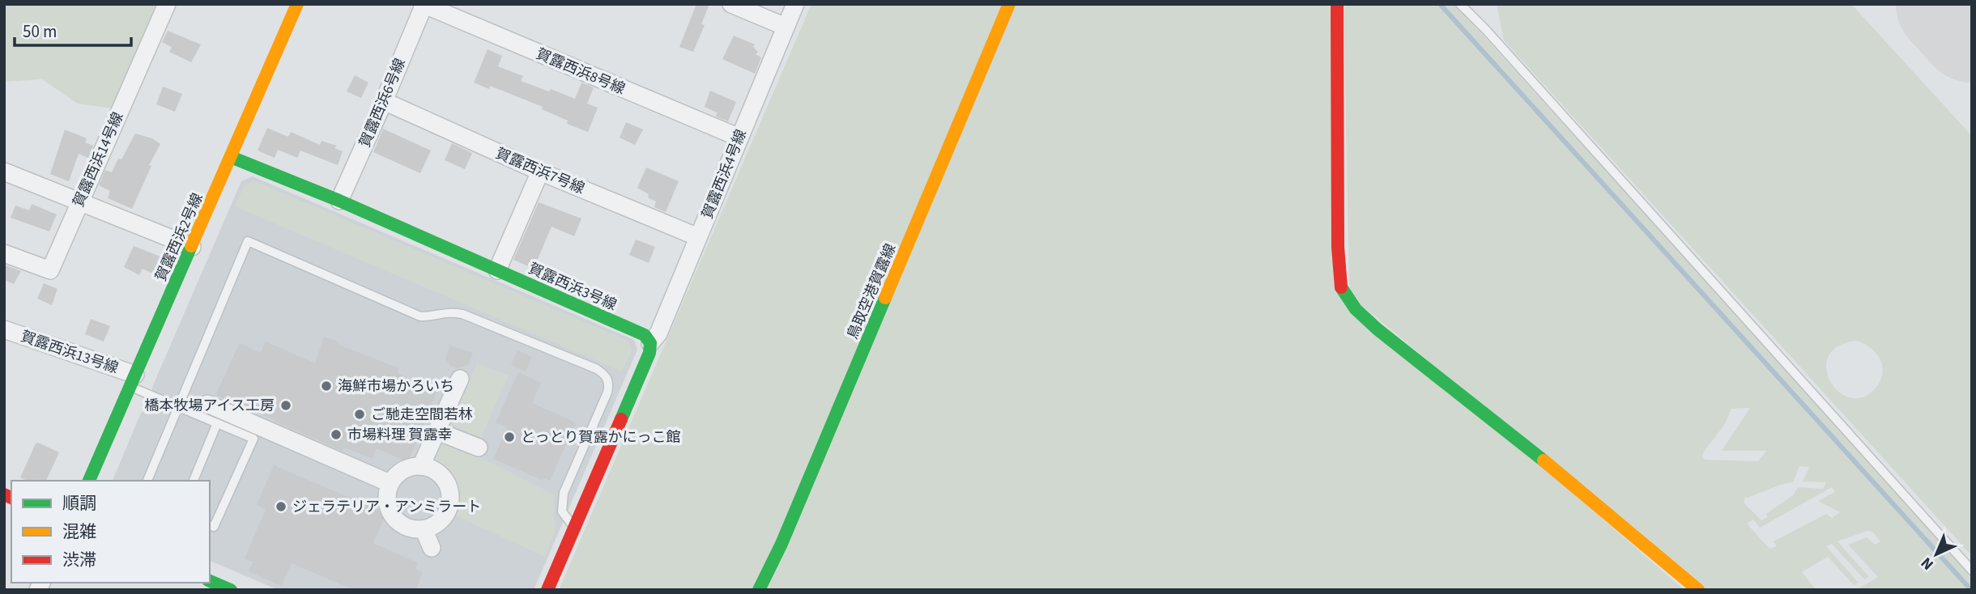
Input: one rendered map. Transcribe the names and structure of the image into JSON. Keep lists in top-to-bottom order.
{
  "streets": {
    "street": [
      "賀露西浜8号線",
      "賀露西浜6号線",
      "賀露西浜14号線",
      "賀露西浜7号線",
      "賀露西浜4号線",
      "賀露西浜2号線",
      "賀露西浜3号線",
      "鳥取空港賀露線",
      "賀露西浜13号線"
    ]
  },
  "crossings": [
    ["賀露西浜8号線", "賀露西浜6号線"],
    ["賀露西浜8号線", "賀露西浜4号線"],
    ["賀露西浜6号線", "賀露西浜7号線"],
    ["賀露西浜6号線", "賀露西浜3号線"],
    ["賀露西浜7号線", "賀露西浜4号線"],
    ["賀露西浜4号線", "賀露西浜3号線"],
    ["賀露西浜2号線", "賀露西浜3号線"],
    ["賀露西浜2号線", "賀露西浜13号線"]
  ],
  "places": [
    "海鮮市場かろいち",
    "橋本牧場アイス工房",
    "ご馳走空間若林",
    "市場料理 賀露幸",
    "とっとり賀露かにっこ館",
    "ジェラテリア・アンミラート"
  ],
  "legend": ["順調", "混雑", "渋滞"],
  "scale_bar": "50 m",
  "north": "bottom left"
}
